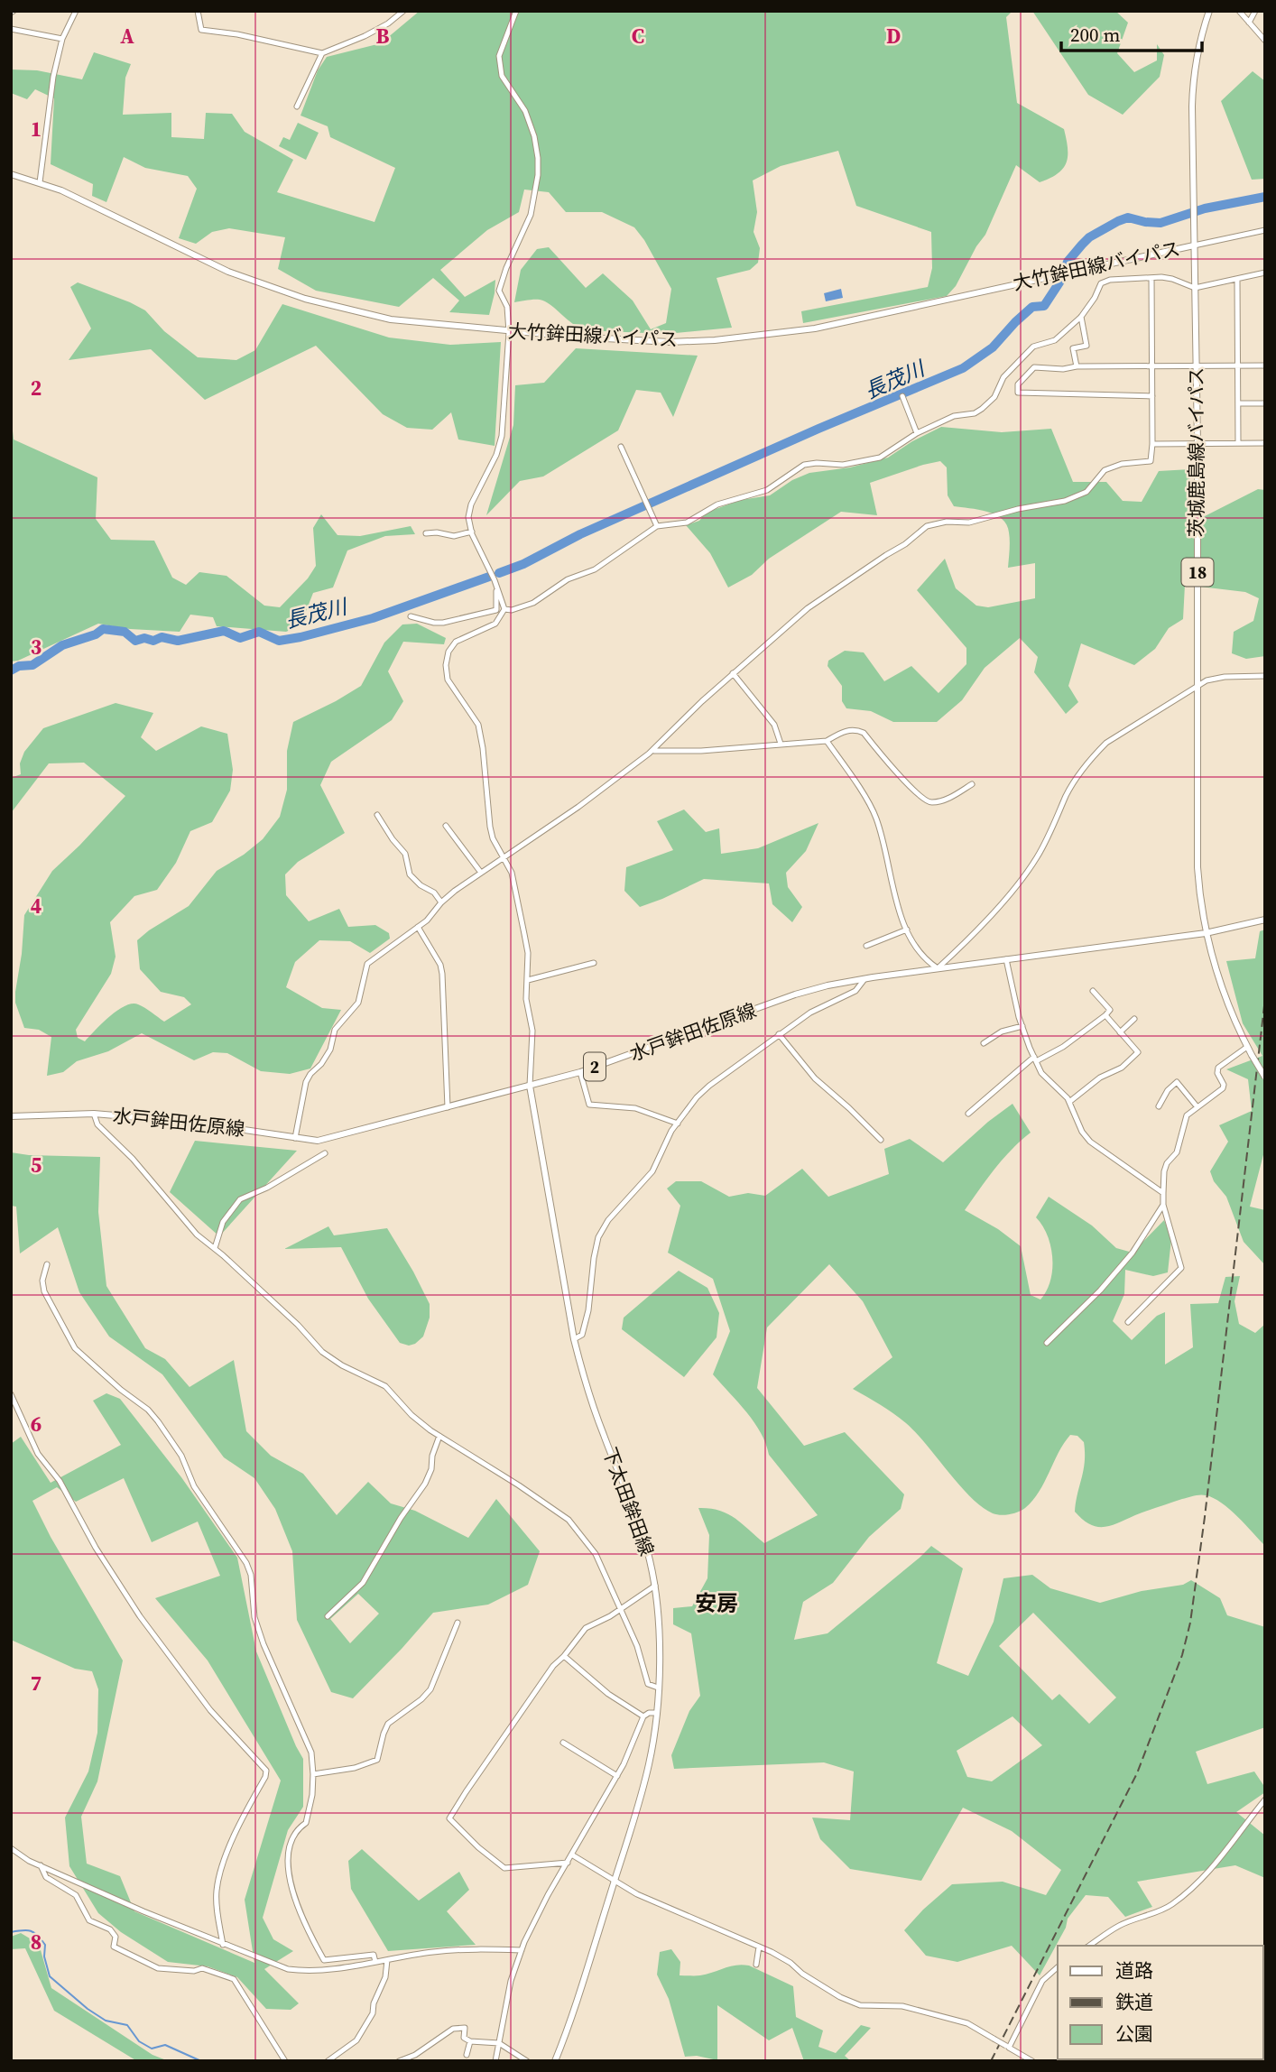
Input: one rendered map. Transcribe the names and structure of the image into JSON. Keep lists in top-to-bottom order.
{
  "streets": {
    "main road": [
      "大竹鉾田線バイパス",
      "茨城鹿島線バイパス",
      "18",
      "水戸鉾田佐原線",
      "2",
      "下太田鉾田線"
    ]
  },
  "crossings": [
    ["大竹鉾田線バイパス", "茨城鹿島線バイパス"],
    ["茨城鹿島線バイパス", "水戸鉾田佐原線"],
    ["水戸鉾田佐原線", "下太田鉾田線"]
  ],
  "districts": ["安房"],
  "water": ["長茂川"],
  "legend": ["道路", "鉄道", "公園"],
  "scale_bar": "200 m",
  "grid": {
    "columns": [
      "A",
      "B",
      "C",
      "D"
    ],
    "rows": [
      "1",
      "2",
      "3",
      "4",
      "5",
      "6",
      "7",
      "8"
    ]
  }
}
